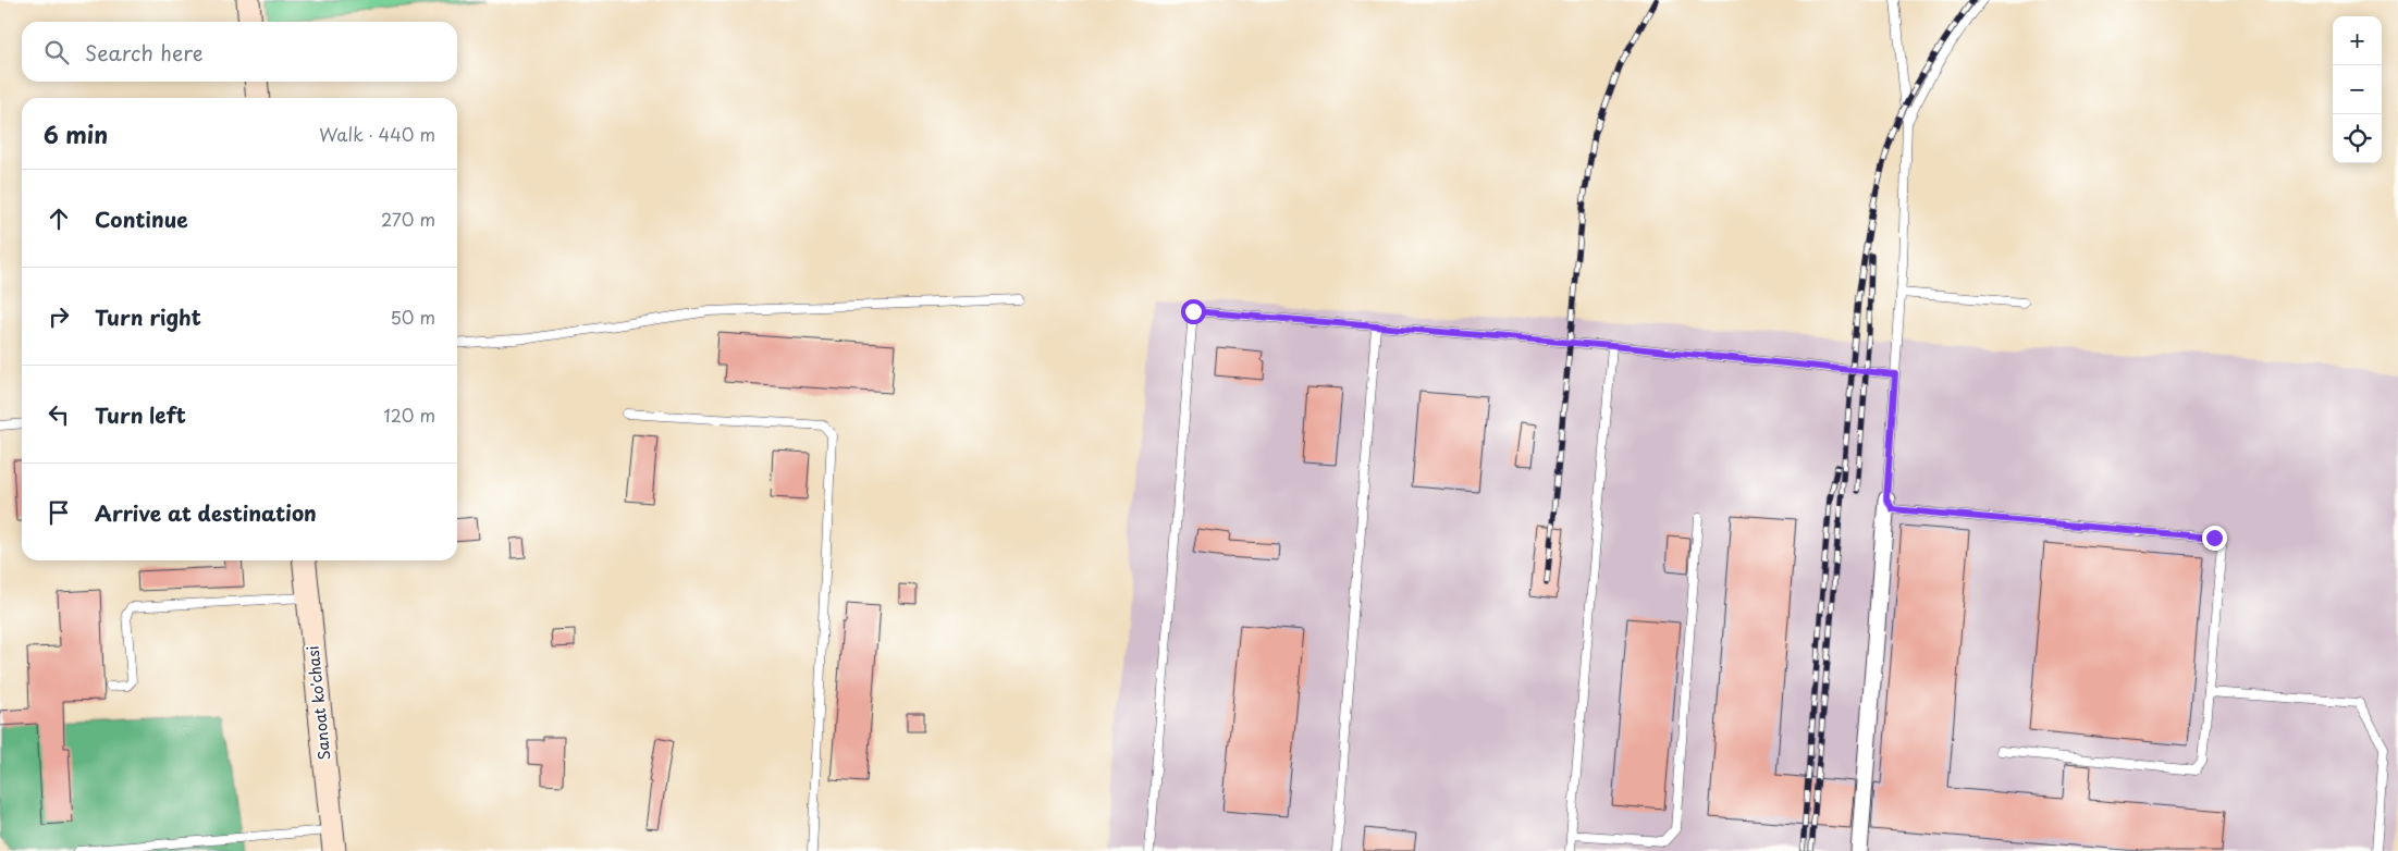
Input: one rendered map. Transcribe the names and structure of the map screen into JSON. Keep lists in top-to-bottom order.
{
  "streets": {
    "main road": ["Sanoat ko'chasi"]
  },
  "page": {
    "map_buttons": ["+", "−"],
    "search": "Search here",
    "heading": ["6 min", "Walk · 440 m"],
    "list": [
      ["Continue", "270 m"],
      ["Turn right", "50 m"],
      ["Turn left", "120 m"],
      "Arrive at destination"
    ]
  }
}
